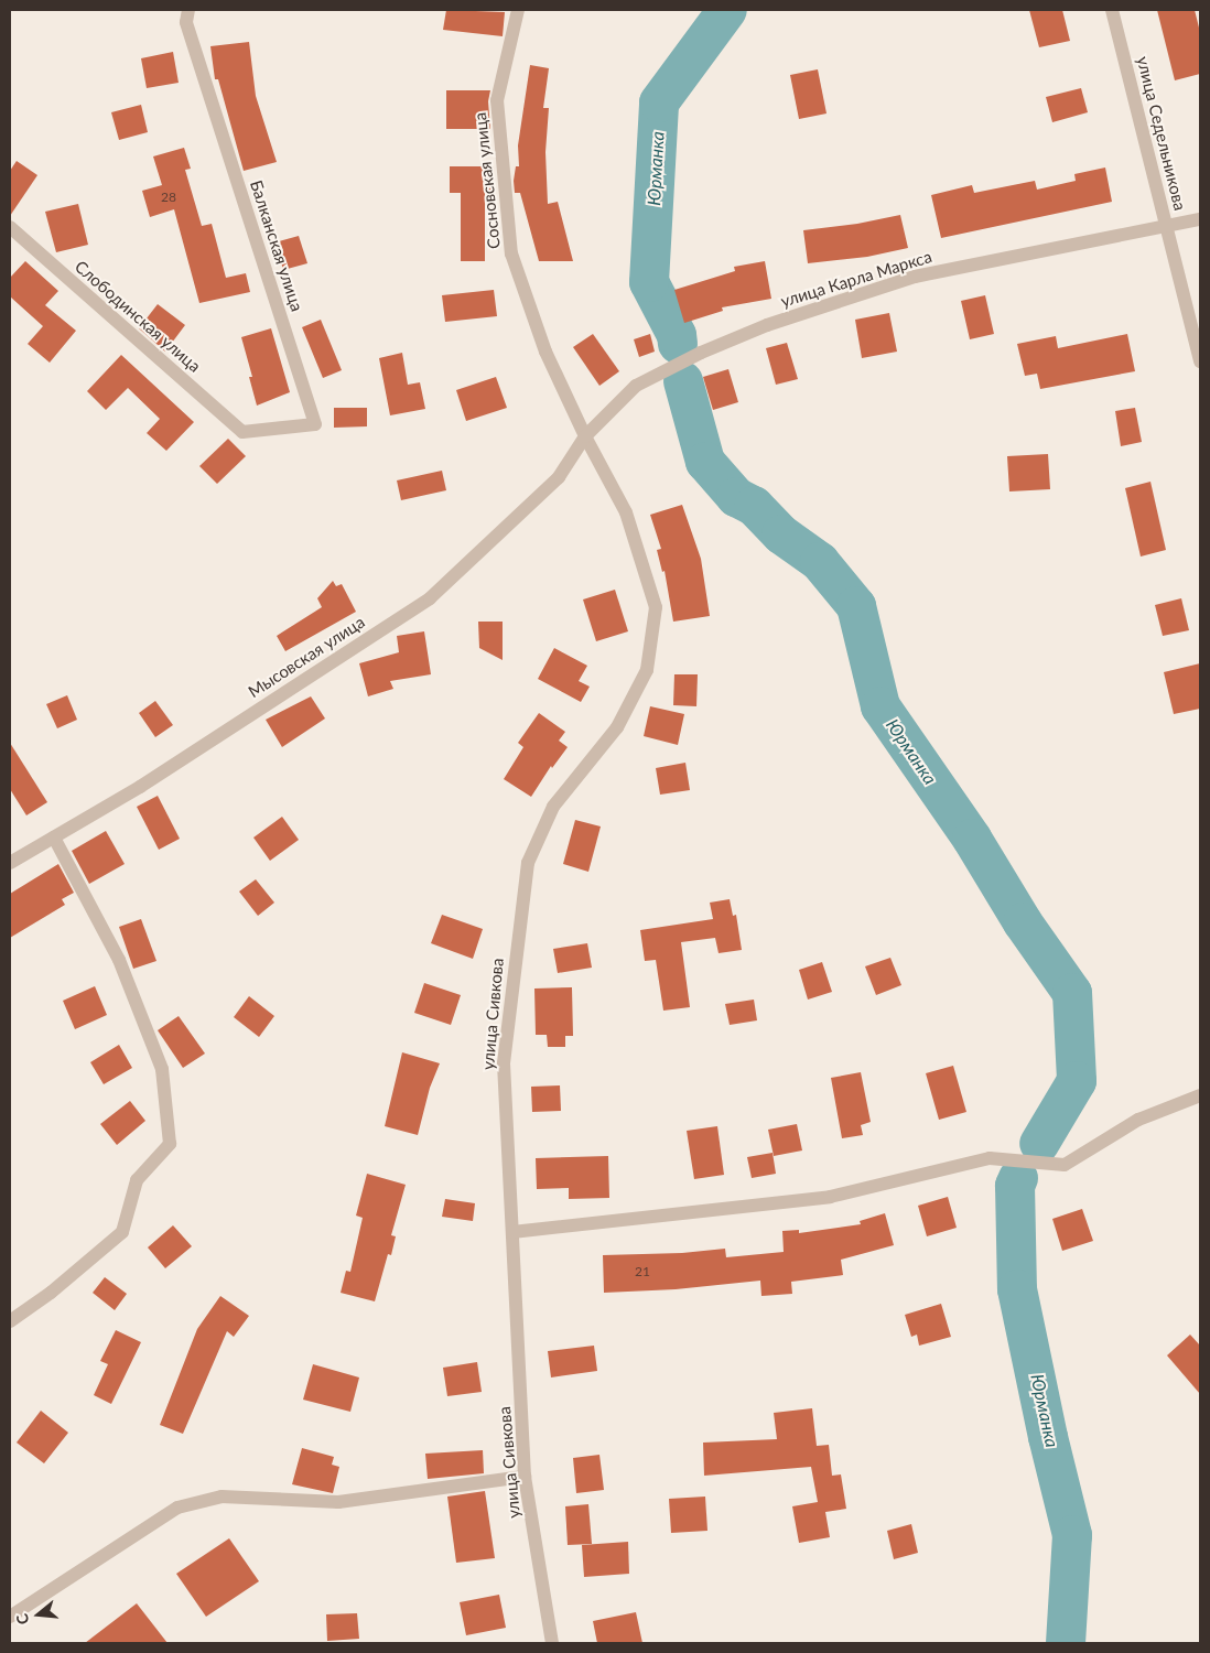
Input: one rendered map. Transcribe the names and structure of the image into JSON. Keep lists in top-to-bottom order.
{
  "streets": {
    "street": [
      "улица Седельникова",
      "Сосновская улица",
      "Балканская улица",
      "улица Карла Маркса",
      "Слободинская улица",
      "Мысовская улица",
      "улица Сивкова"
    ]
  },
  "crossings": [
    ["улица Седельникова", "улица Карла Маркса"],
    ["Сосновская улица", "улица Карла Маркса"],
    ["Сосновская улица", "Мысовская улица"],
    ["Сосновская улица", "улица Сивкова"],
    ["Балканская улица", "Слободинская улица"],
    ["улица Карла Маркса", "Мысовская улица"],
    ["улица Карла Маркса", "улица Сивкова"],
    ["Мысовская улица", "улица Сивкова"]
  ],
  "water": ["Юрманка"],
  "house_numbers": ["28", "21"],
  "north": "left"
}
